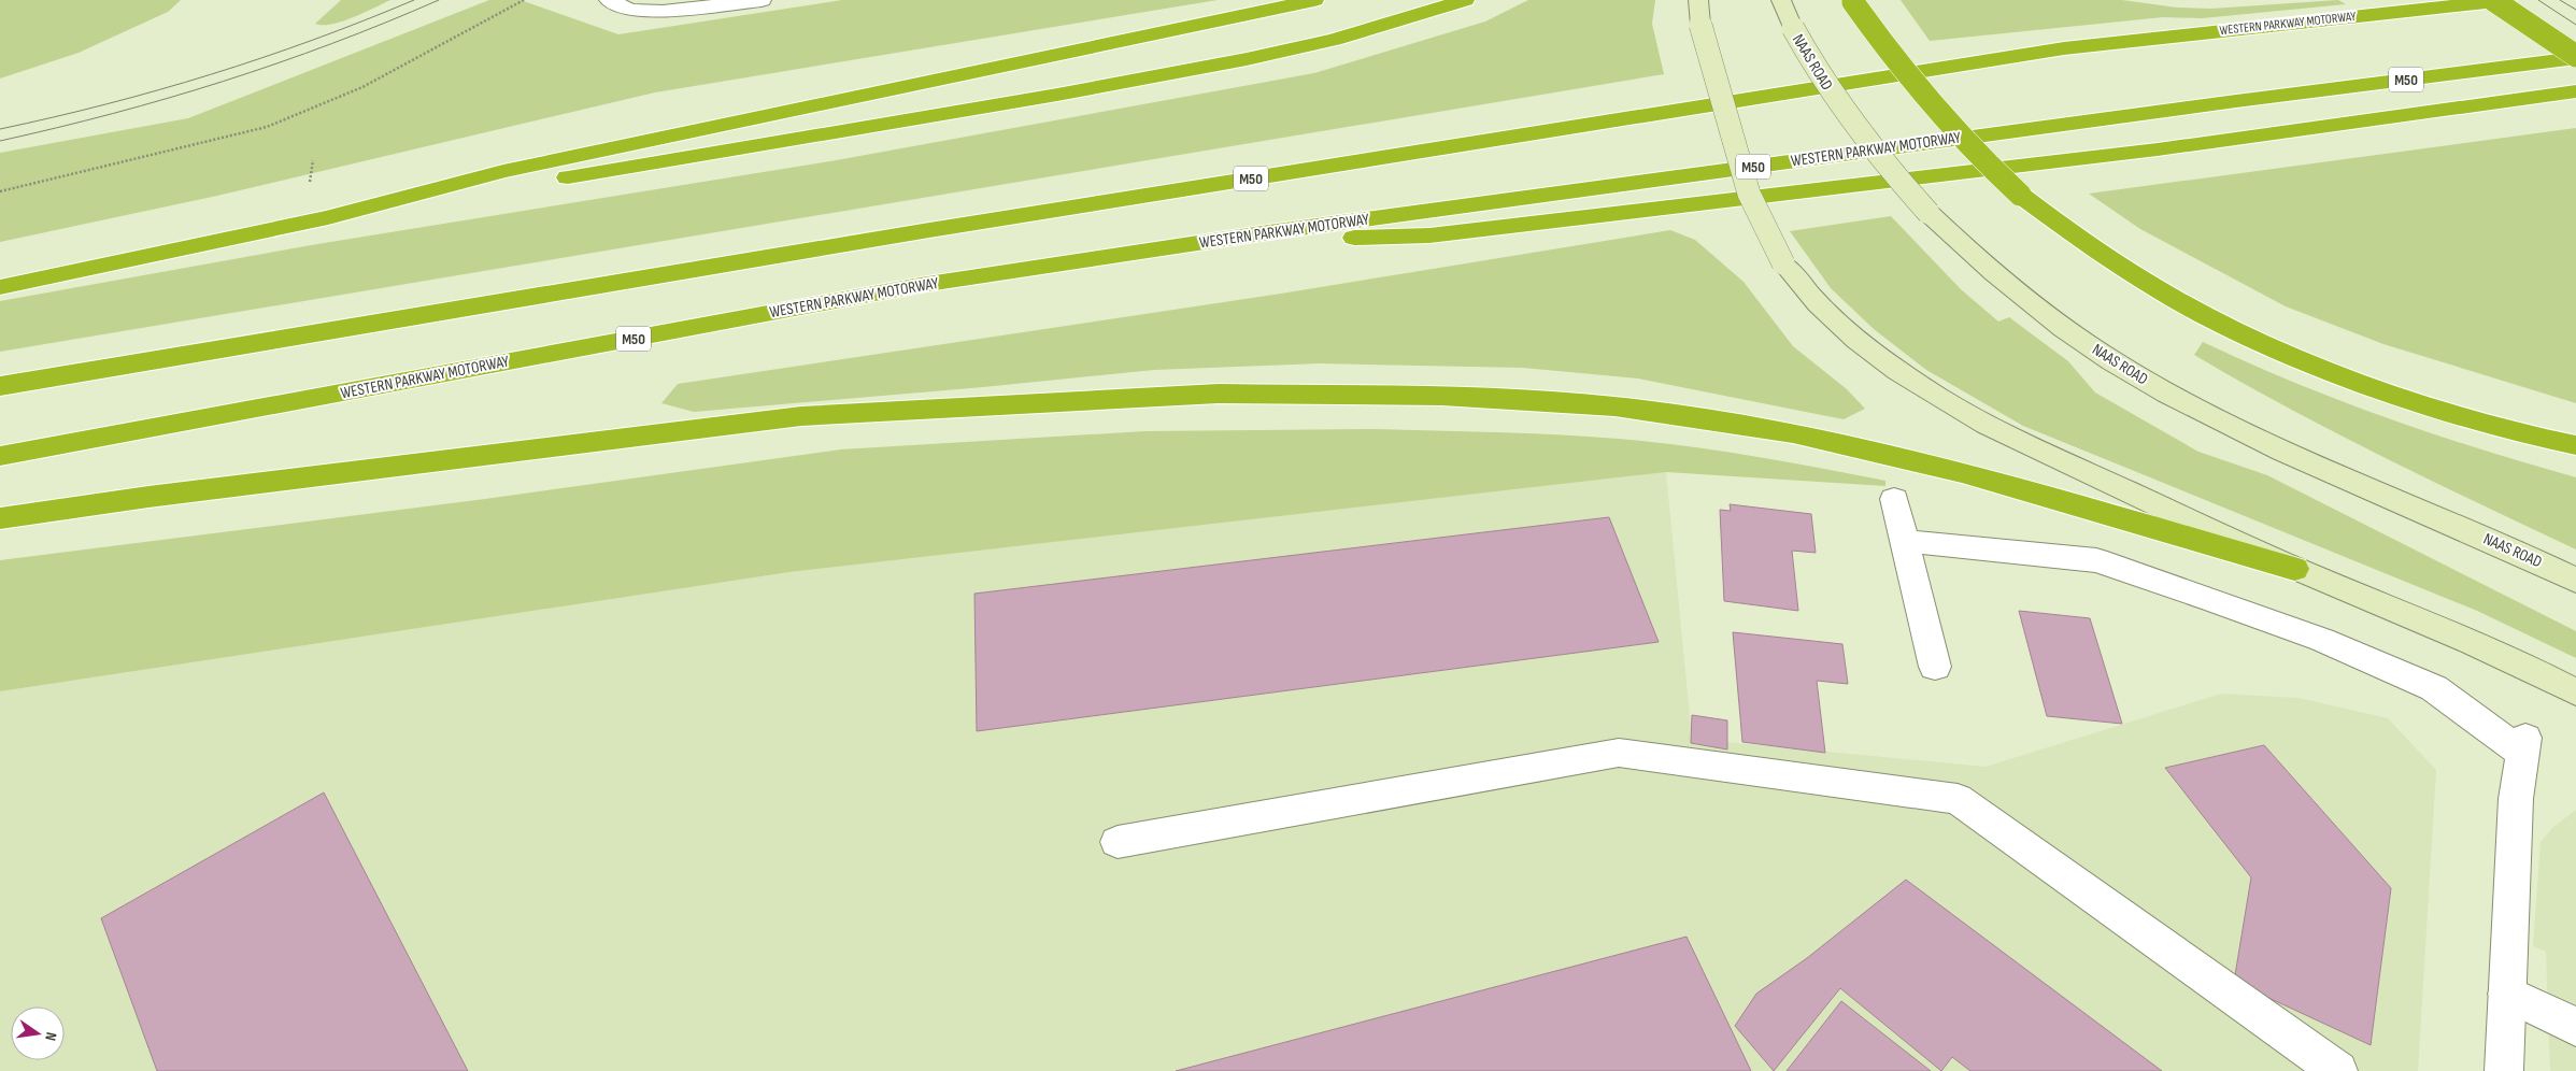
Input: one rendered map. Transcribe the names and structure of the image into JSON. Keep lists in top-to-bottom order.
{
  "streets": {
    "highway": ["WESTERN PARKWAY MOTORWAY", "M50"],
    "main road": ["NAAS ROAD"]
  },
  "north": "right"
}
